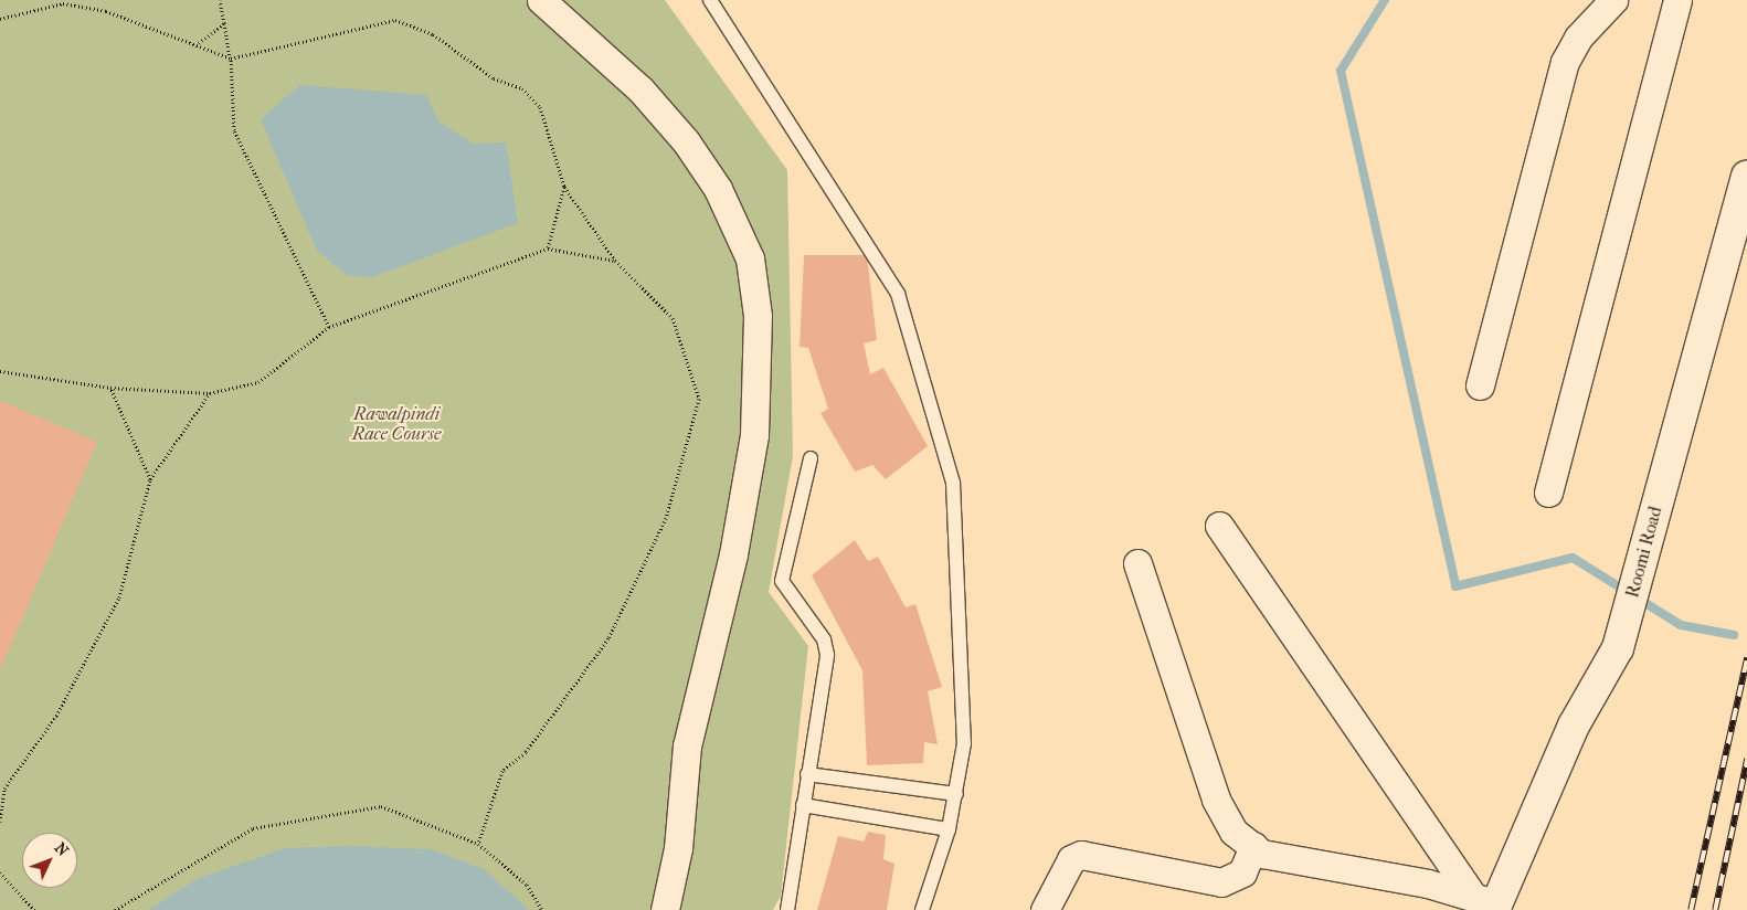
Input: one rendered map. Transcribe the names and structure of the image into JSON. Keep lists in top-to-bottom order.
{
  "streets": {
    "street": ["Roomi Road"]
  },
  "parks": ["Rawalpindi Race Course"],
  "north": "top right"
}
